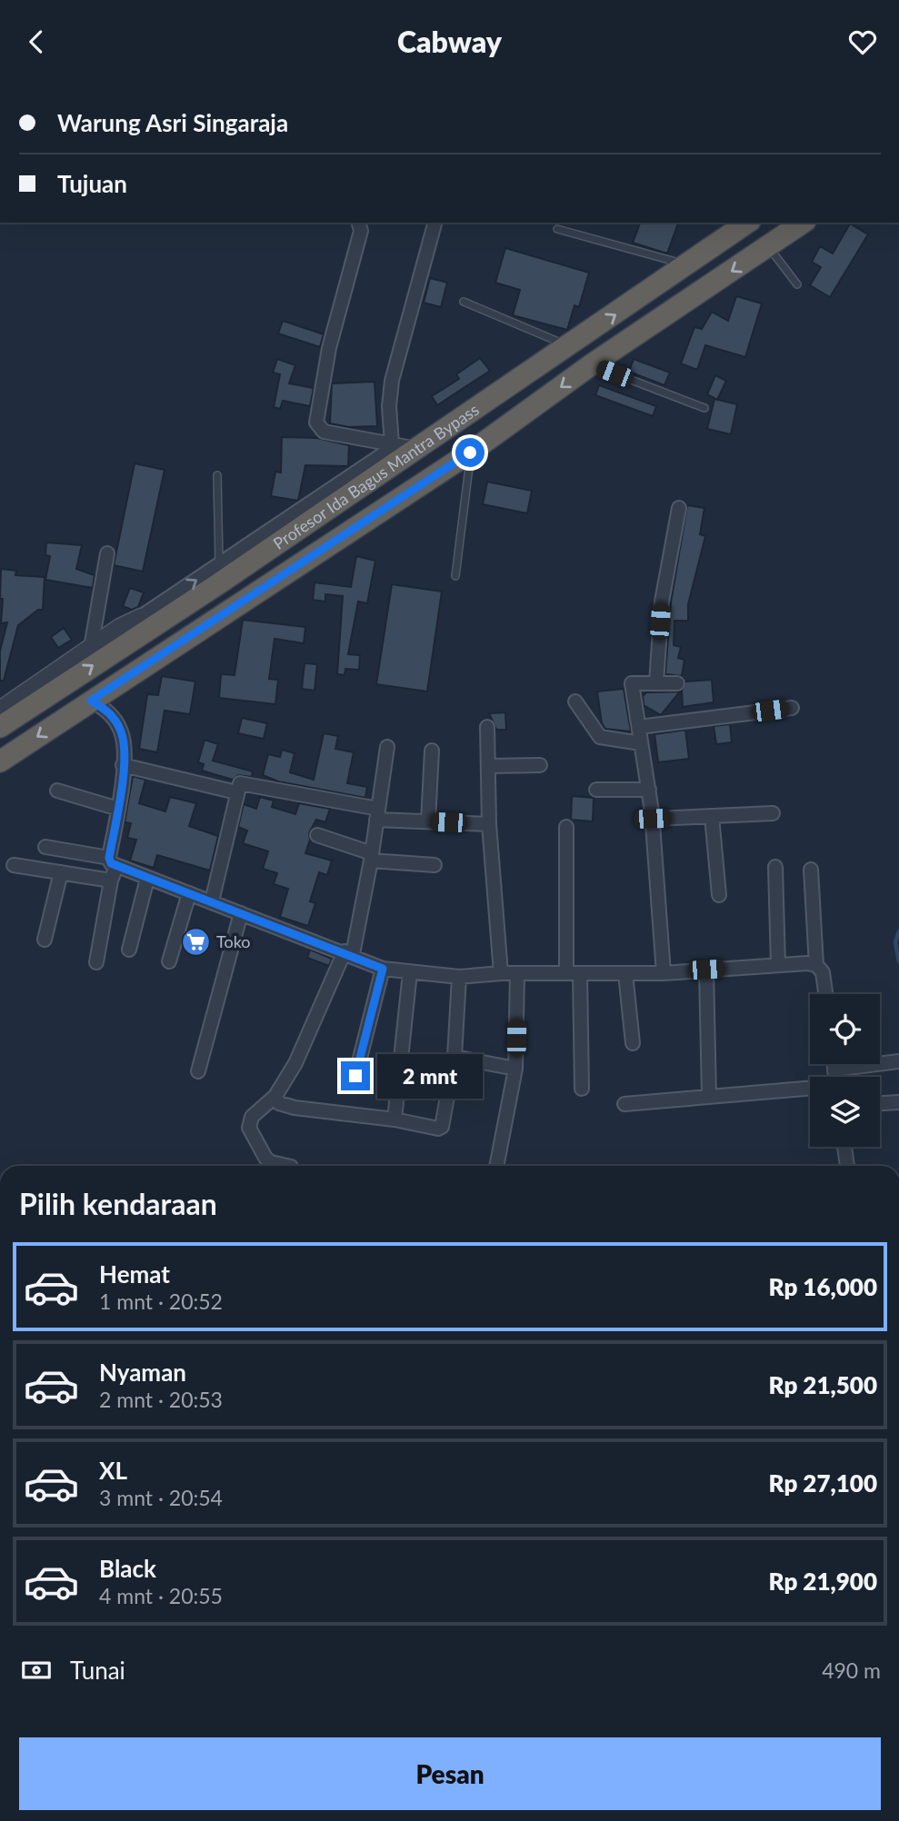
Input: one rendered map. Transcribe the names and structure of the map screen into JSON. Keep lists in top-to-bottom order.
{
  "streets": {
    "highway": ["Profesor Ida Bagus Mantra Bypass"]
  },
  "places": {
    "supermarket": ["Toko"]
  },
  "page": {
    "header": "Cabway",
    "banner": ["Warung Asri Singaraja", "Tujuan"],
    "bubble": "2 mnt",
    "heading": "Pilih kendaraan",
    "list": [
      {
        "name": "Hemat",
        "note": "1 mnt · 20:52",
        "value": "Rp 16,000"
      },
      {
        "name": "Nyaman",
        "note": "2 mnt · 20:53",
        "value": "Rp 21,500"
      },
      {
        "name": "XL",
        "note": "3 mnt · 20:54",
        "value": "Rp 27,100"
      },
      {
        "name": "Black",
        "note": "4 mnt · 20:55",
        "value": "Rp 21,900"
      }
    ],
    "pay": ["Tunai", "490 m"],
    "buttons": "Pesan"
  }
}
